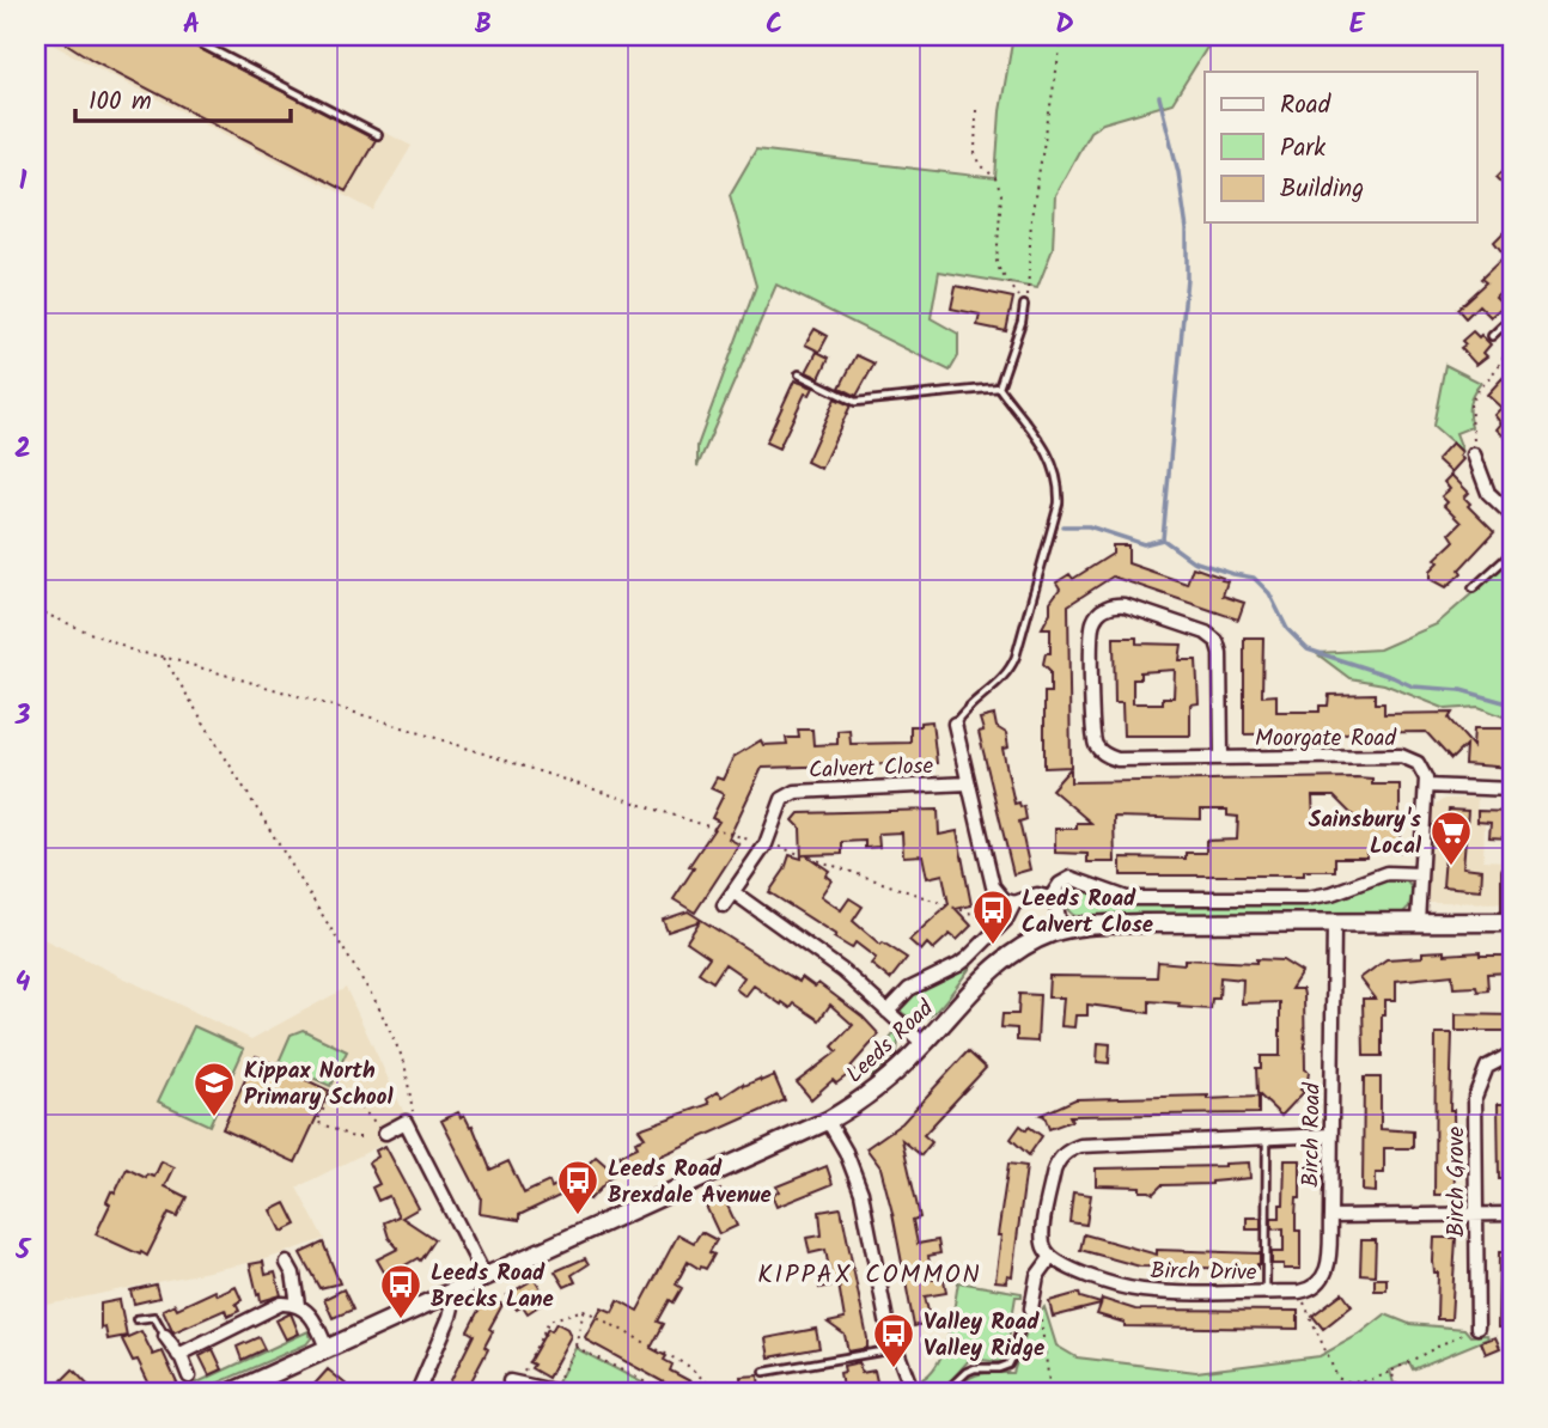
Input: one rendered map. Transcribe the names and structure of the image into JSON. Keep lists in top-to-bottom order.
{
  "streets": {
    "main road": ["Leeds Road"],
    "street": [
      "Moorgate Road",
      "Calvert Close",
      "Birch Road",
      "Birch Grove",
      "Birch Drive"
    ]
  },
  "crossings": [
    ["Leeds Road", "Birch Road"],
    ["Birch Road", "Birch Grove"]
  ],
  "districts": ["KIPPAX COMMON"],
  "places": {
    "supermarket": ["Sainsbury's Local"],
    "bus stop": [
      "Leeds Road Calvert Close",
      "Leeds Road Brexdale Avenue",
      "Leeds Road Brecks Lane",
      "Valley Road Valley Ridge"
    ],
    "school or university": ["Kippax North Primary School"]
  },
  "legend": ["Road", "Park", "Building"],
  "scale_bar": "100 m",
  "grid": {
    "columns": [
      "A",
      "B",
      "C",
      "D",
      "E"
    ],
    "rows": [
      "1",
      "2",
      "3",
      "4",
      "5"
    ]
  }
}
